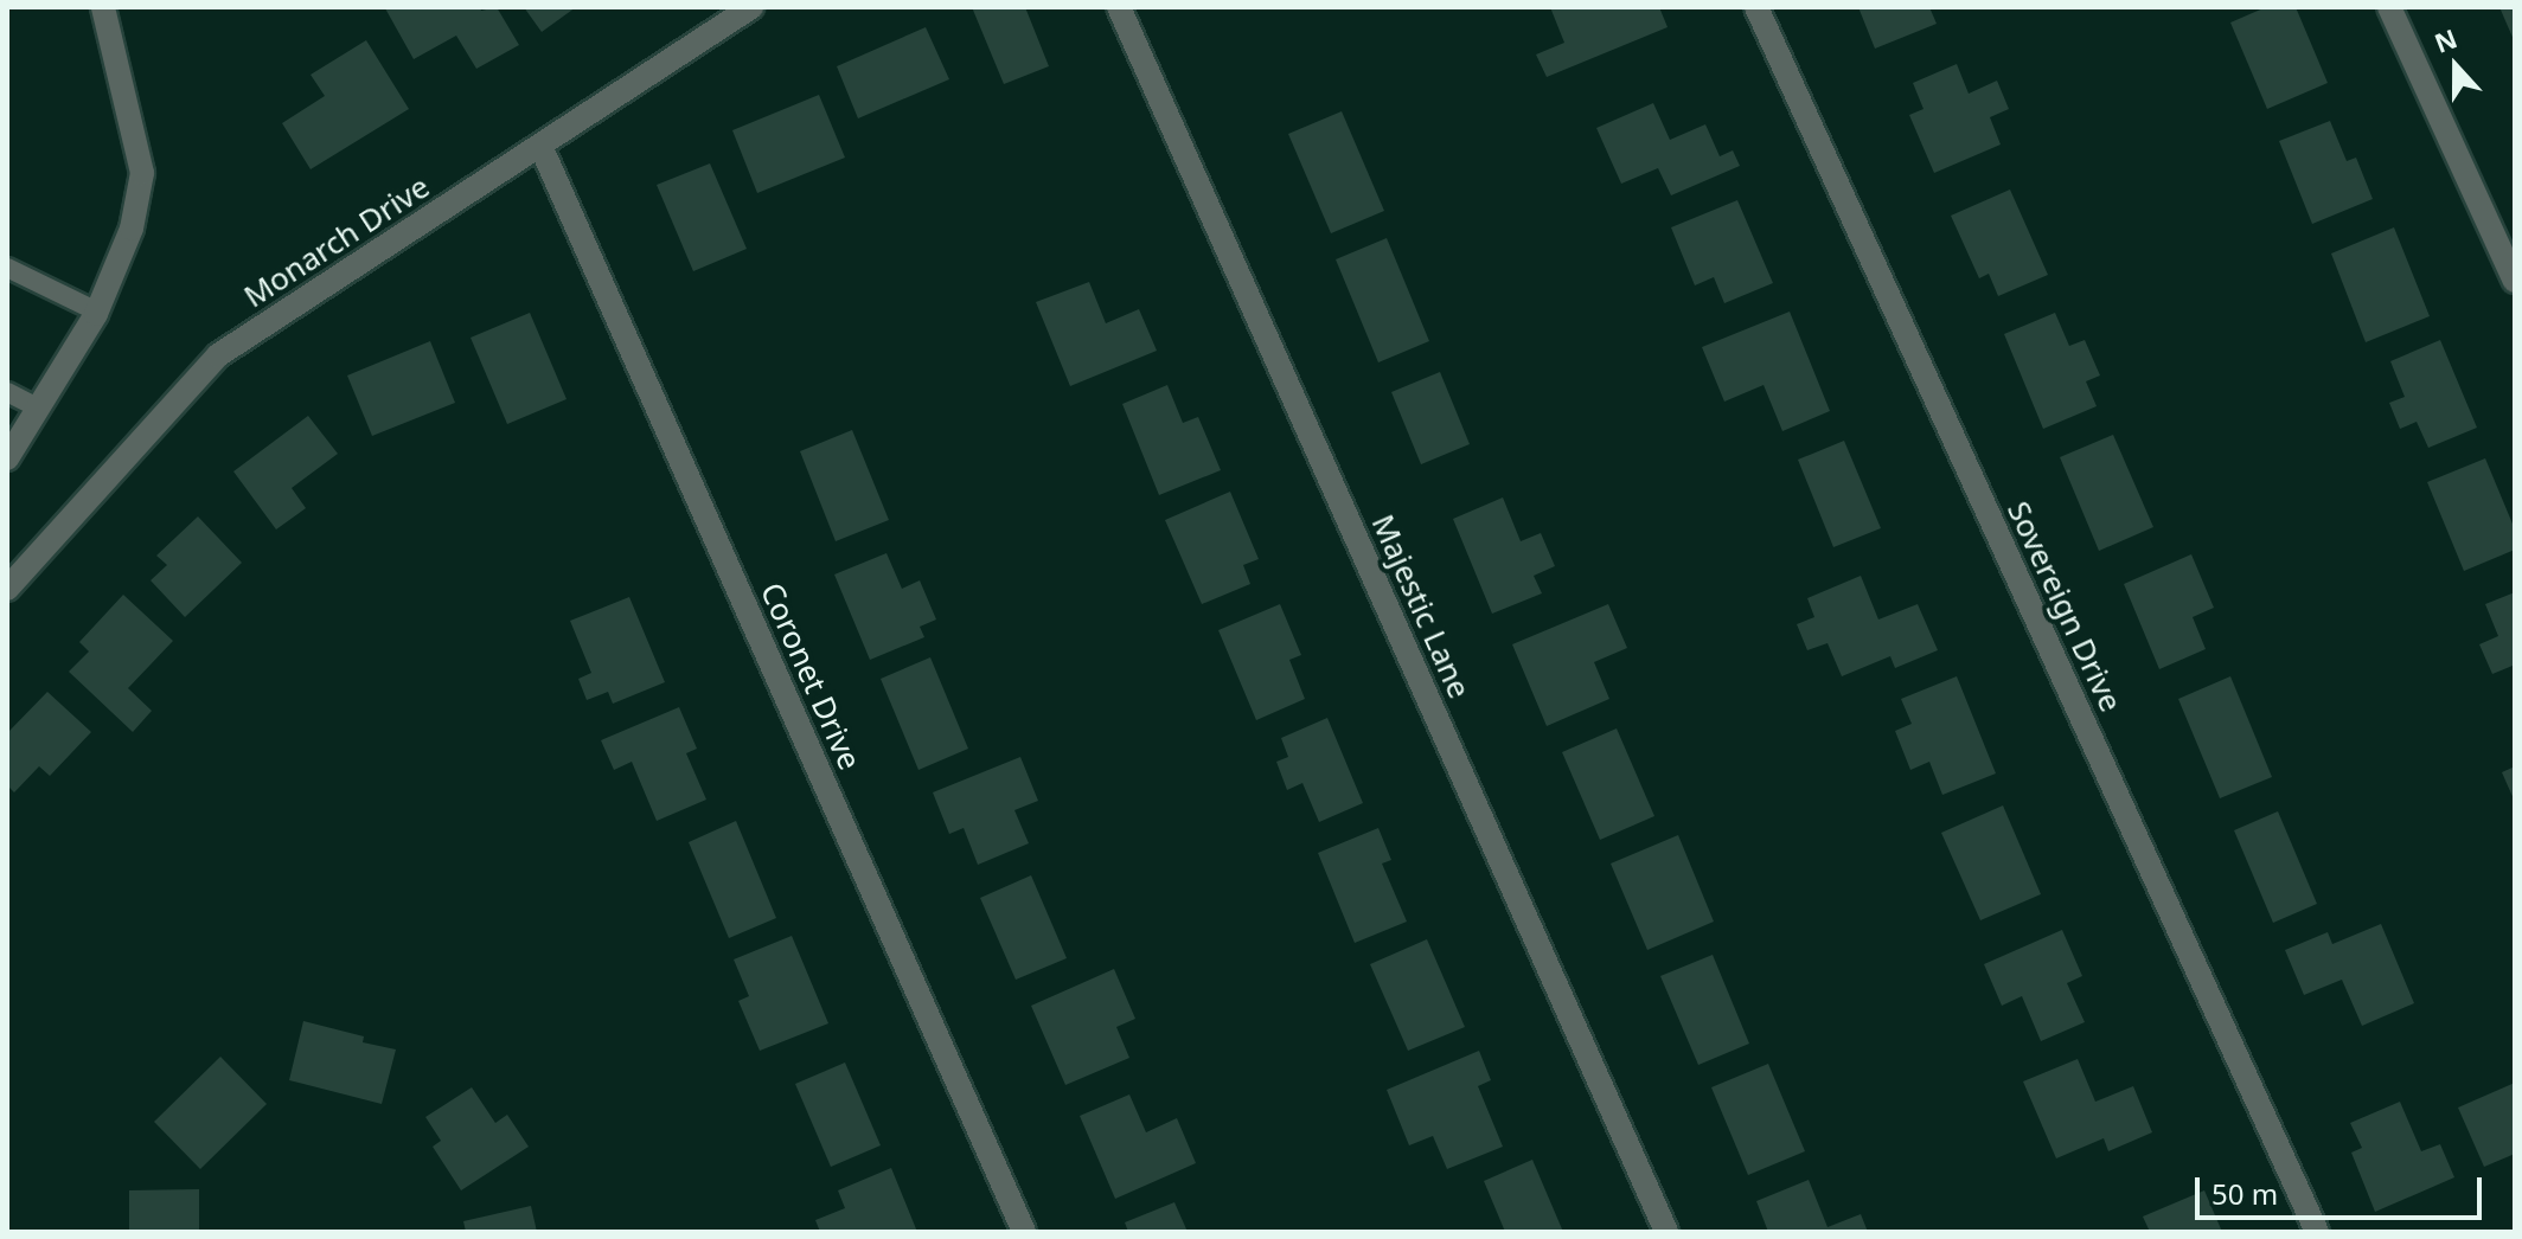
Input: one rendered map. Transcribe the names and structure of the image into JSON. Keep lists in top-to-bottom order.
{
  "streets": {
    "street": [
      "Monarch Drive",
      "Majestic Lane",
      "Sovereign Drive",
      "Coronet Drive"
    ]
  },
  "crossings": [
    ["Monarch Drive", "Coronet Drive"]
  ],
  "scale_bar": "50 m",
  "north": "top"
}
